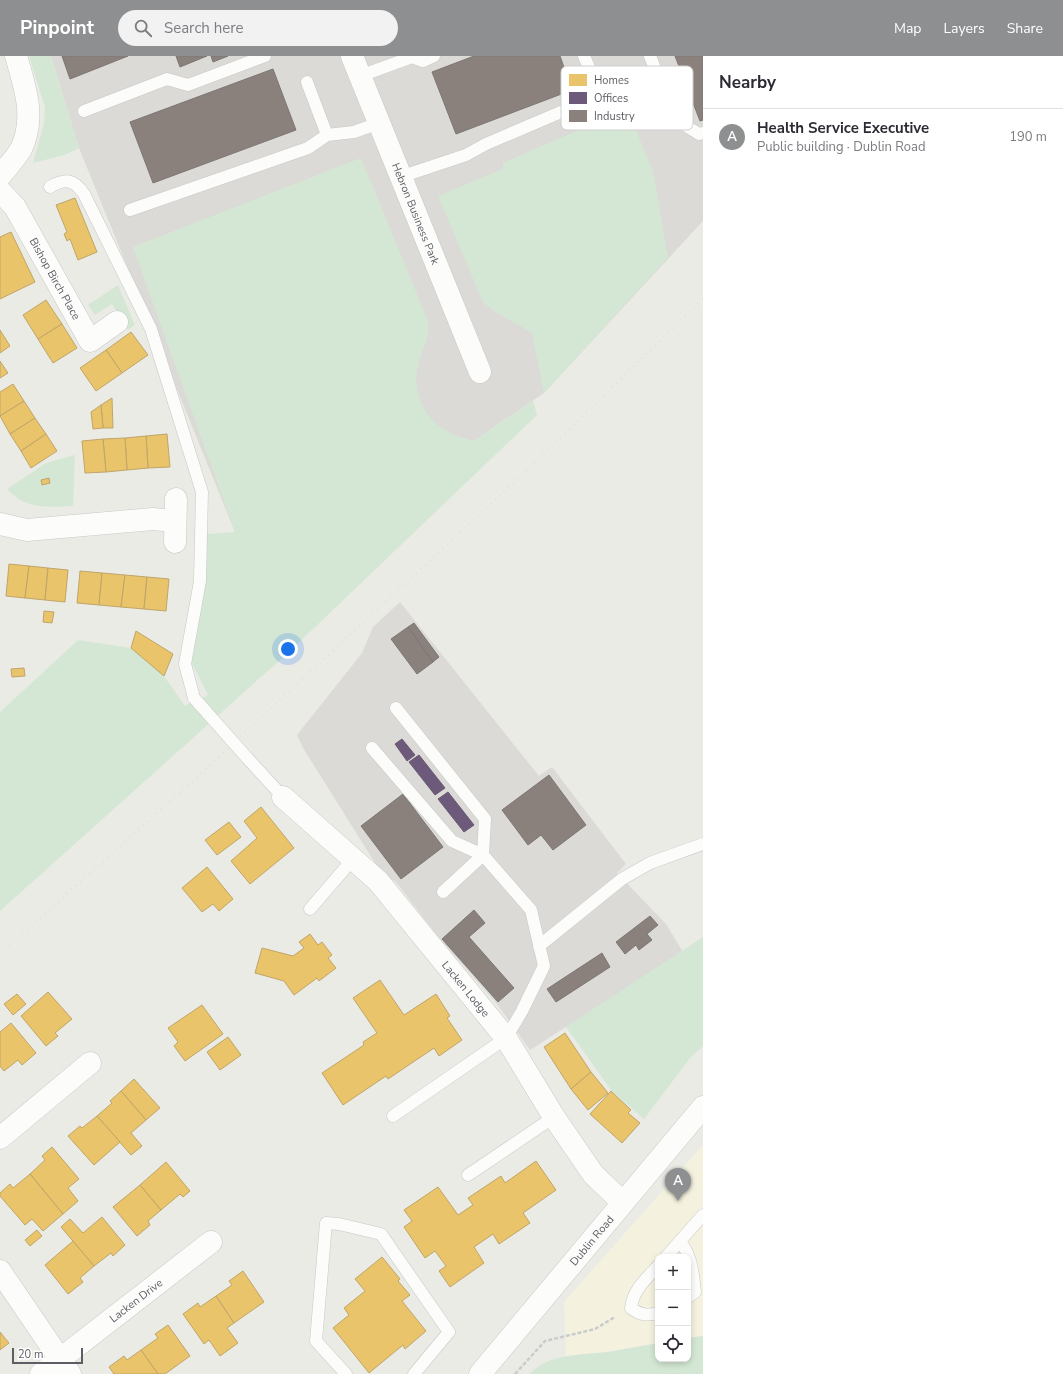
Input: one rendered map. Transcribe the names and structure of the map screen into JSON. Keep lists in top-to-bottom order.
{
  "streets": {
    "street": [
      "Hebron Business Park",
      "Bishop Birch Place",
      "Lacken Lodge",
      "Dublin Road",
      "Lacken Drive"
    ]
  },
  "crossings": [
    ["Lacken Lodge", "Dublin Road"]
  ],
  "legend": ["Homes", "Offices", "Industry"],
  "scale_bar": "20 m",
  "page": {
    "header": "Pinpoint",
    "search": "Search here",
    "nav": ["Map", "Layers", "Share"],
    "heading": "Nearby",
    "list": [
      {
        "mark": "A",
        "name": "Health Service Executive",
        "note": "Public building · Dublin Road",
        "value": "190 m"
      }
    ],
    "pins": "A",
    "map_buttons": ["+", "−"],
    "scale": "20 m"
  }
}
